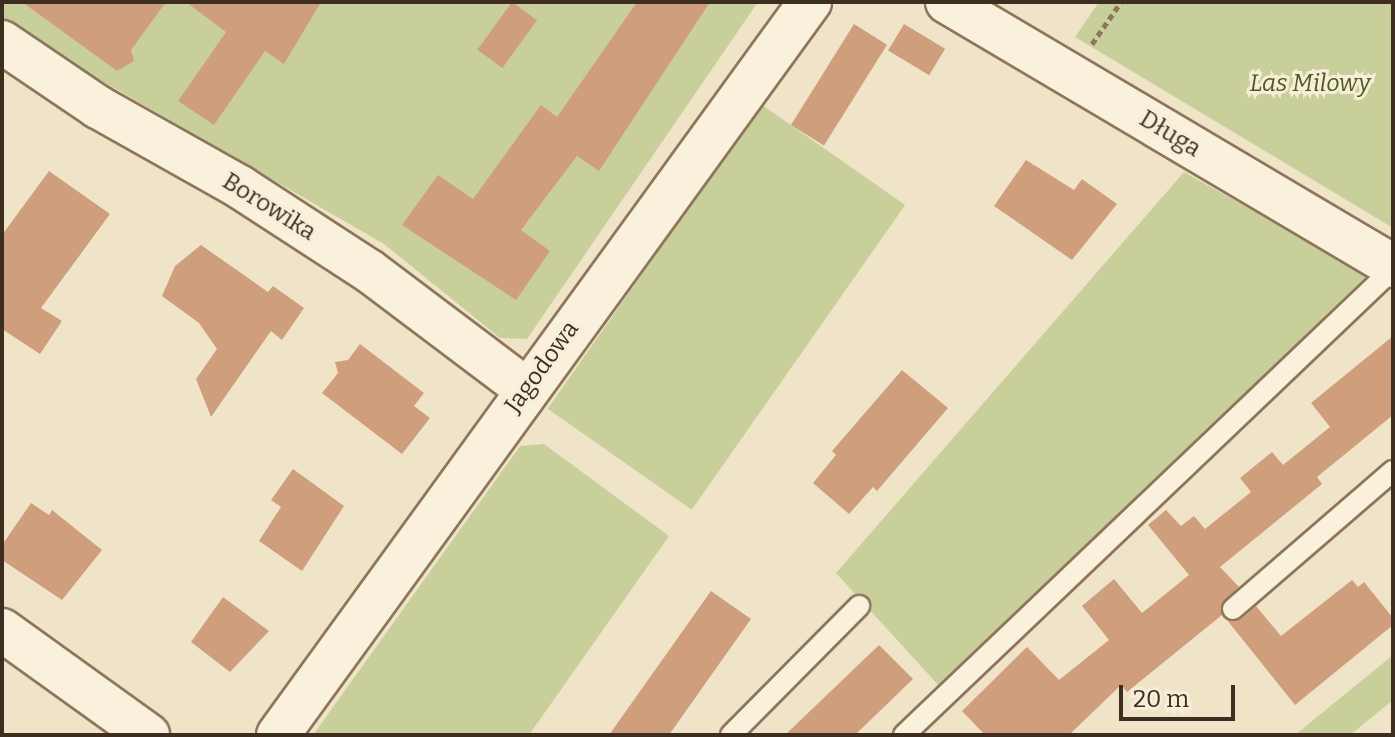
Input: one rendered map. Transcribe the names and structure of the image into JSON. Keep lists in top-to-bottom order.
{
  "streets": {
    "street": ["Długa", "Borowika", "Jagodowa"]
  },
  "crossings": [
    ["Borowika", "Jagodowa"]
  ],
  "parks": ["Las Milowy"],
  "scale_bar": "20 m"
}
